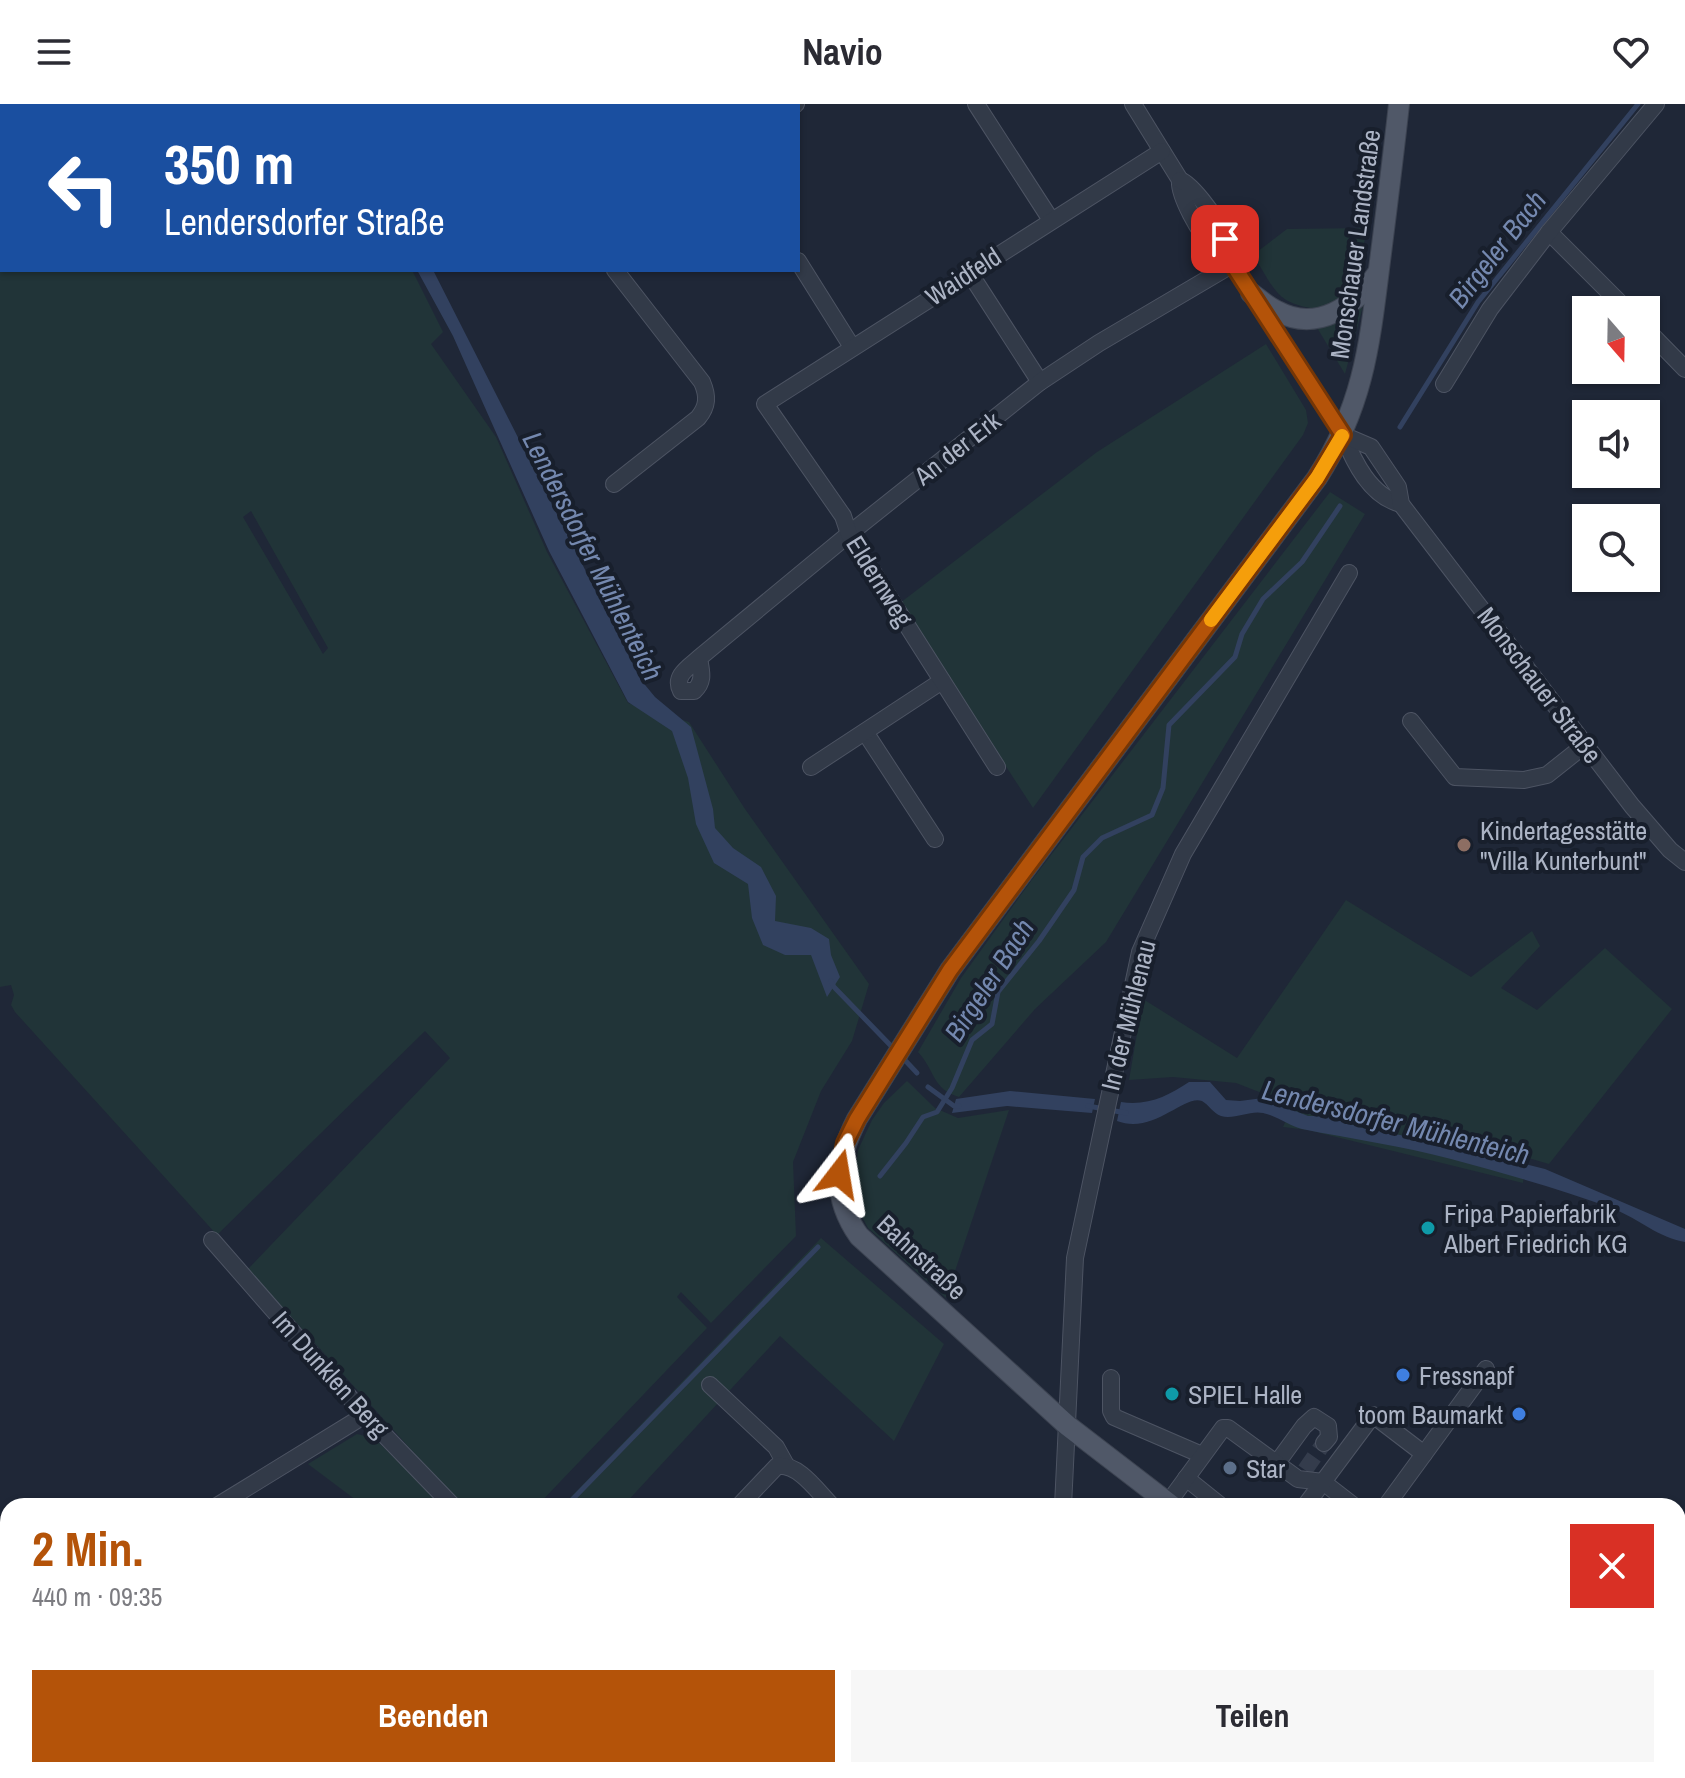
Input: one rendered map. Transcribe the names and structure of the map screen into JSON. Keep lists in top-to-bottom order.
{
  "streets": {
    "main road": ["Monschauer Landstraße", "Bahnstraße"],
    "street": [
      "Waidfeld",
      "An der Erk",
      "Eldernweg",
      "Monschauer Straße",
      "In der Mühlenau",
      "Im Dunklen Berg"
    ]
  },
  "crossings": [
    ["Monschauer Landstraße", "Monschauer Straße"],
    ["Monschauer Landstraße", "Bahnstraße"],
    ["Waidfeld", "Eldernweg"],
    ["An der Erk", "Eldernweg"],
    ["Monschauer Straße", "Bahnstraße"],
    ["In der Mühlenau", "Bahnstraße"]
  ],
  "water": ["Birgeler Bach", "Lendersdorfer Mühlenteich"],
  "places": [
    "Kindertagesstätte \"Villa Kunterbunt\"",
    "Fripa Papierfabrik Albert Friedrich KG",
    "Fressnapf",
    "SPIEL Halle",
    "toom Baumarkt",
    "Star"
  ],
  "north": "bottom",
  "page": {
    "header": "Navio",
    "turn": ["350 m", "Lendersdorfer Straße"],
    "heading": ["2 Min.", "440 m · 09:35"],
    "buttons": ["Beenden", "Teilen"]
  }
}
